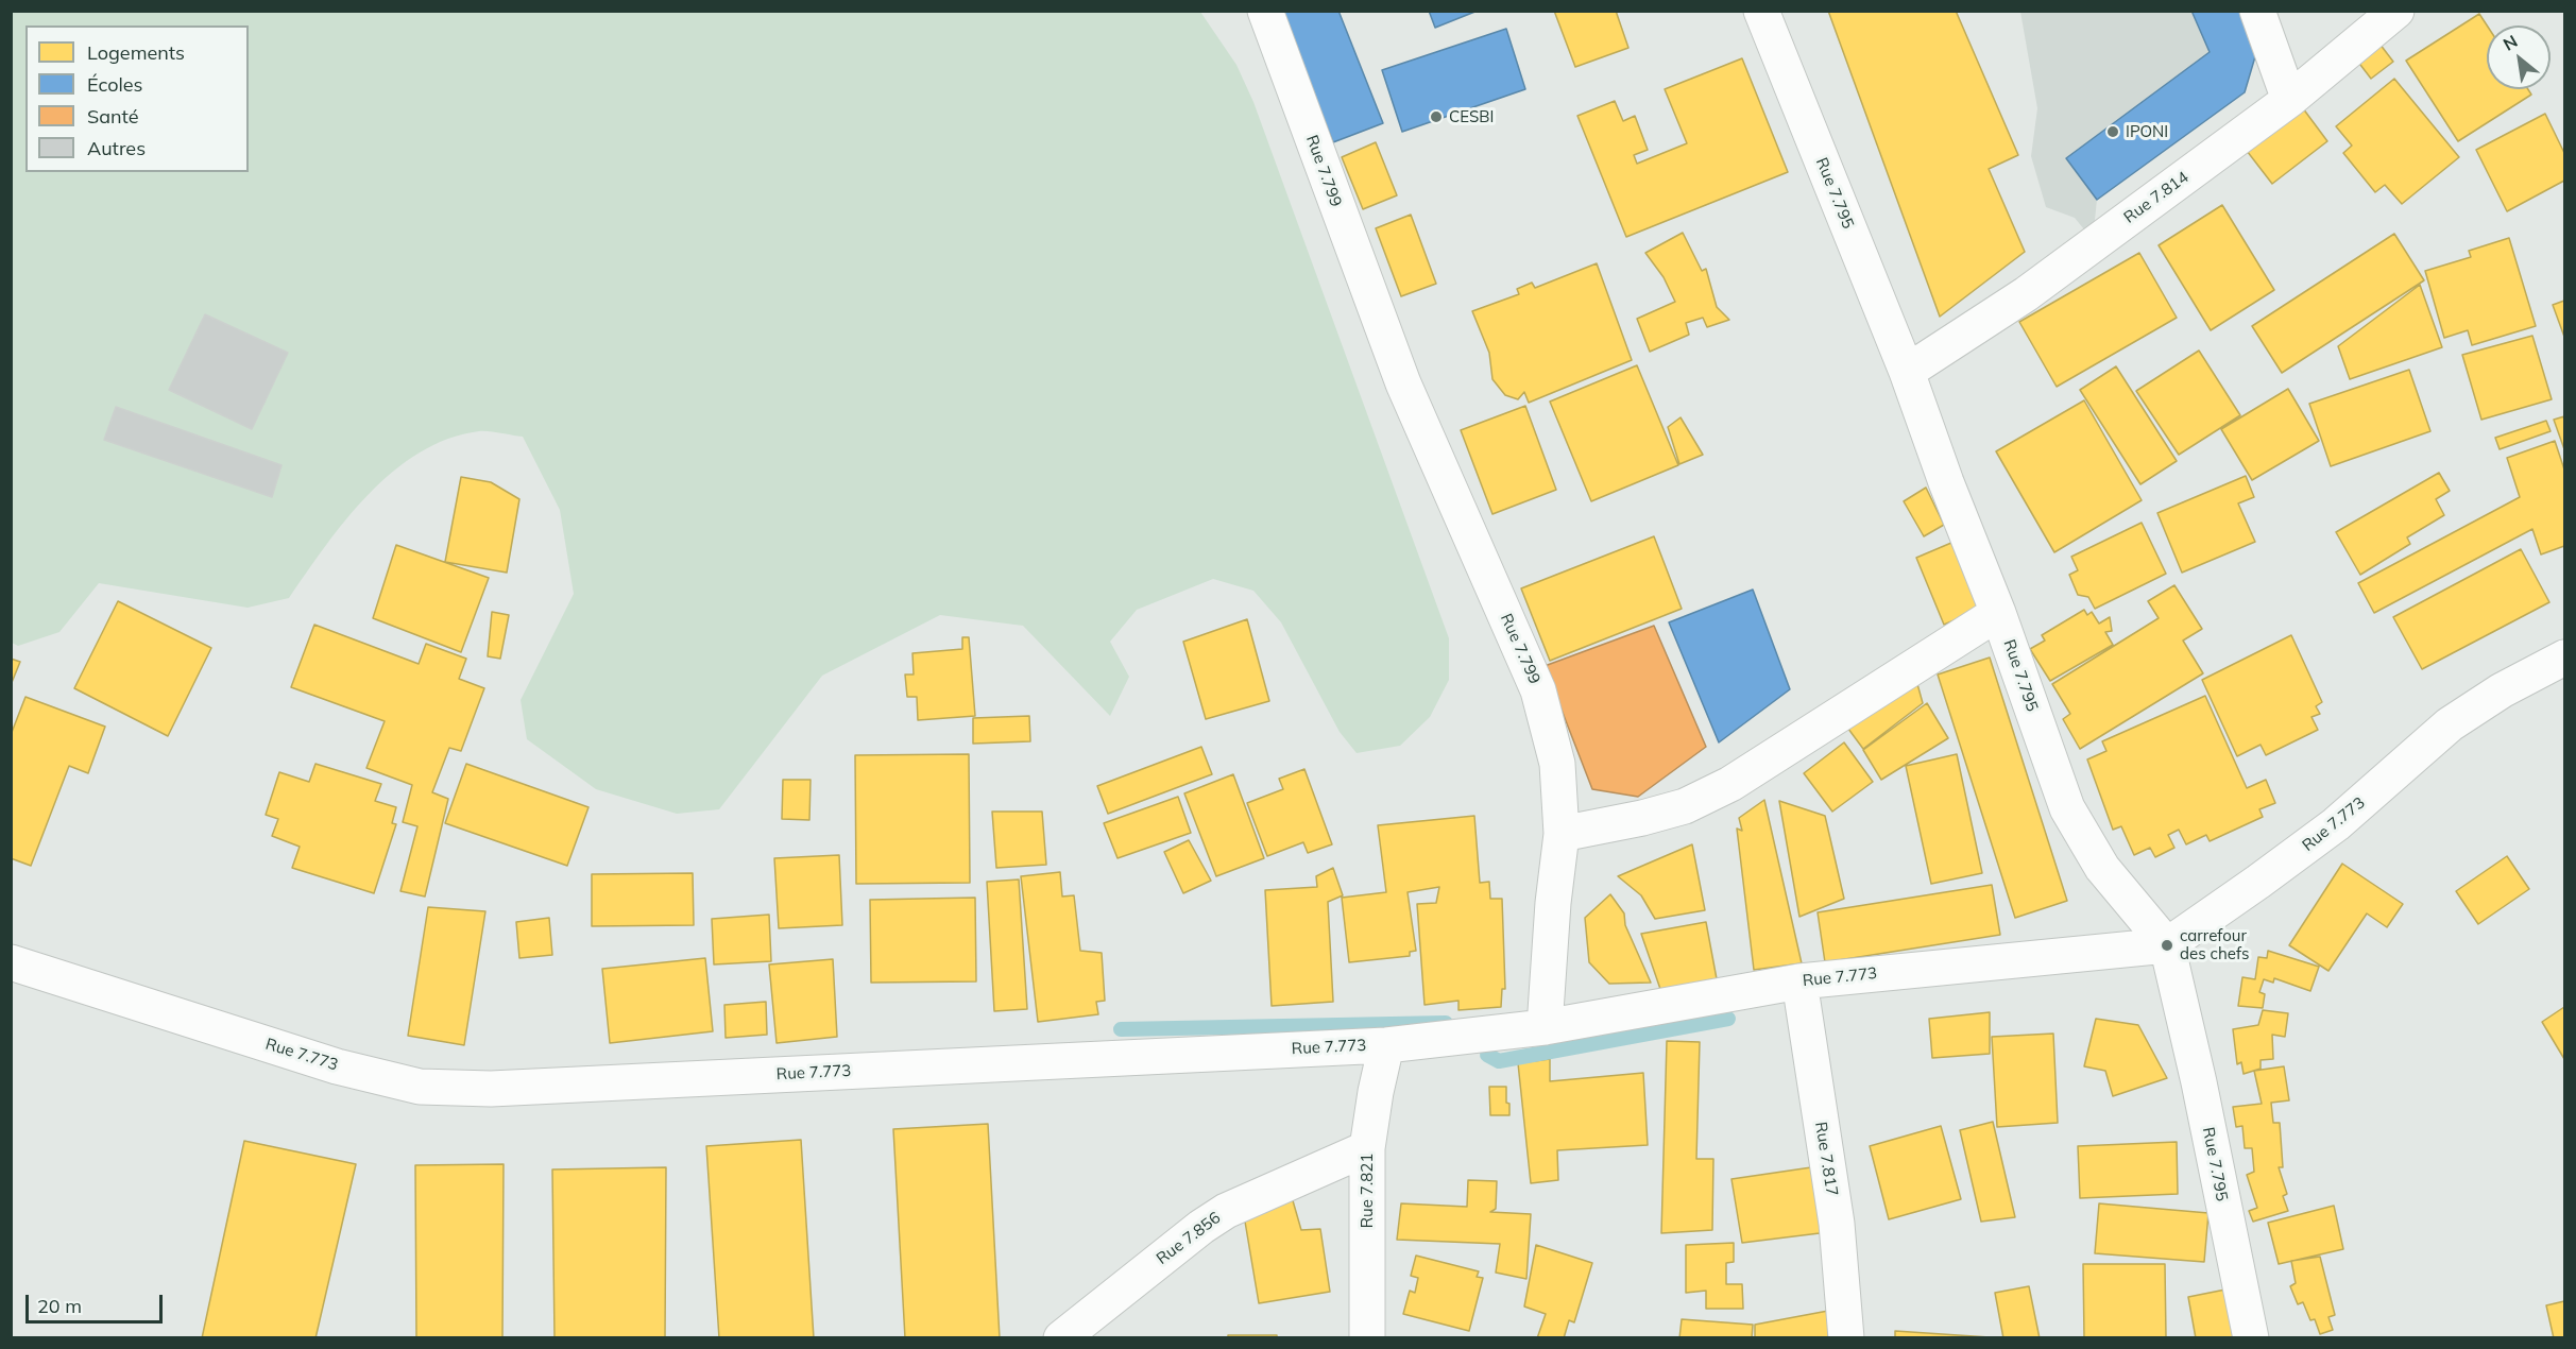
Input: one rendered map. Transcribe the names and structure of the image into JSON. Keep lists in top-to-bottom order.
{
  "streets": {
    "street": [
      "Rue 7.799",
      "Rue 7.795",
      "Rue 7.814",
      "Rue 7.773",
      "Rue 7.817",
      "Rue 7.821",
      "Rue 7.856"
    ]
  },
  "crossings": [
    ["Rue 7.799", "Rue 7.773"],
    ["Rue 7.795", "Rue 7.814"],
    ["Rue 7.795", "Rue 7.773"],
    ["Rue 7.773", "Rue 7.817"],
    ["Rue 7.773", "Rue 7.821"],
    ["Rue 7.821", "Rue 7.856"]
  ],
  "places": ["CESBI", "IPONI", "carrefour des chefs"],
  "legend": [
    "Logements",
    "Écoles",
    "Santé",
    "Autres"
  ],
  "scale_bar": "20 m",
  "north": "top left"
}
